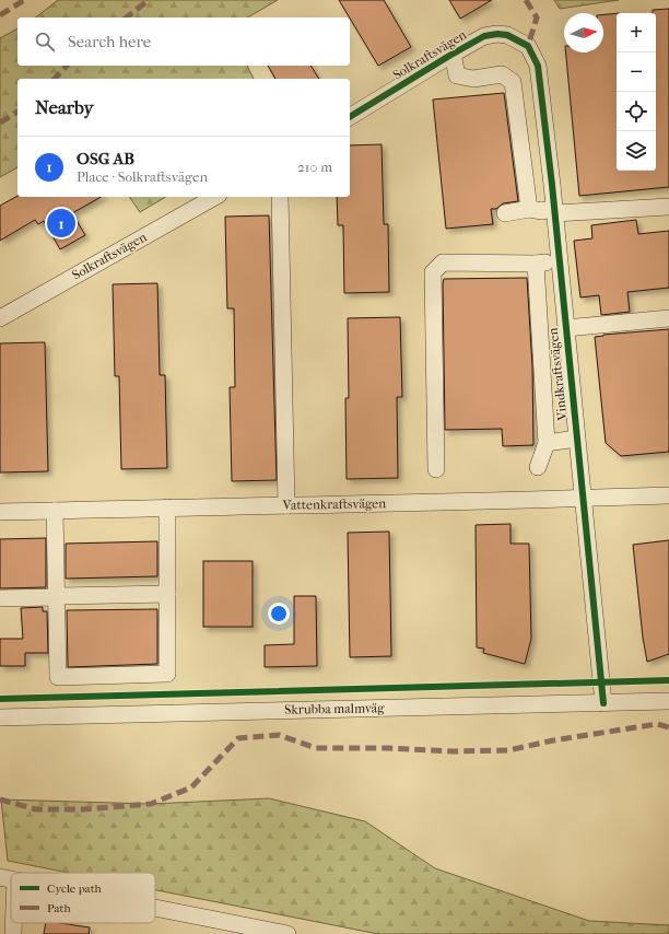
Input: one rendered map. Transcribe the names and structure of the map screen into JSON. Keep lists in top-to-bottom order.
{
  "streets": {
    "street": [
      "Solkraftsvägen",
      "Vindkraftsvägen",
      "Vattenkraftsvägen",
      "Skrubba malmväg"
    ]
  },
  "crossings": [
    ["Solkraftsvägen", "Vindkraftsvägen"],
    ["Vindkraftsvägen", "Vattenkraftsvägen"],
    ["Vindkraftsvägen", "Skrubba malmväg"]
  ],
  "legend": ["Cycle path", "Path"],
  "north": "right",
  "page": {
    "map_buttons": ["+", "−"],
    "search": "Search here",
    "heading": "Nearby",
    "list": [
      {
        "mark": "1",
        "name": "OSG AB",
        "note": "Place · Solkraftsvägen",
        "value": "210 m"
      }
    ],
    "pins": "1"
  }
}
